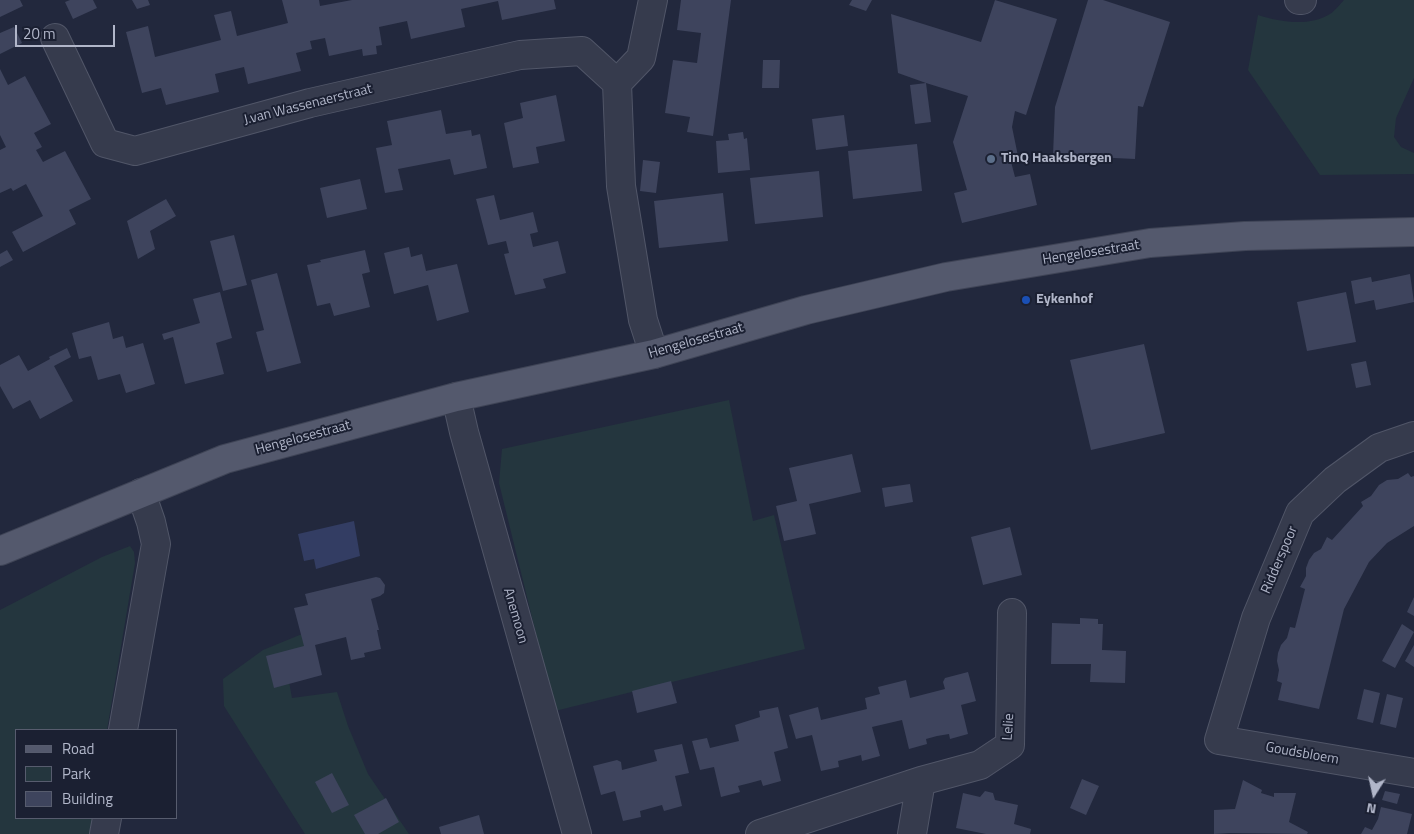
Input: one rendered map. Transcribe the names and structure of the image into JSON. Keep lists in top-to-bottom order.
{
  "streets": {
    "main road": ["Hengelosestraat"],
    "street": [
      "J.van Wassenaerstraat",
      "Ridderspoor",
      "Anemoon",
      "Lelie",
      "Goudsbloem"
    ]
  },
  "crossings": [
    ["Hengelosestraat", "Anemoon"],
    ["Ridderspoor", "Goudsbloem"]
  ],
  "places": ["TinQ Haaksbergen", "Eykenhof"],
  "legend": ["Road", "Park", "Building"],
  "scale_bar": "20 m",
  "north": "bottom"
}
